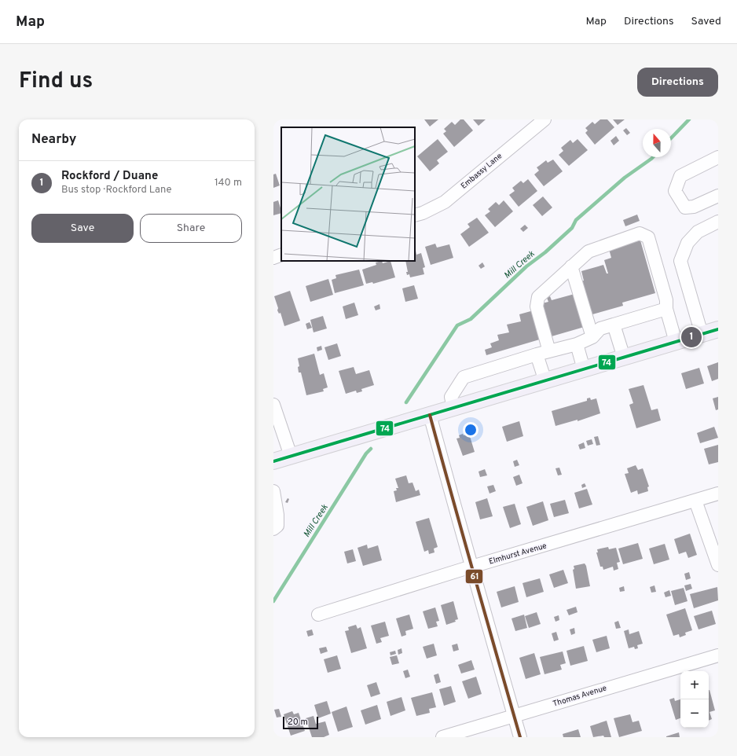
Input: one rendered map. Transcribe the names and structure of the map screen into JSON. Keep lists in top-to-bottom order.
{
  "streets": {
    "street": ["Embassy Lane", "Elmhurst Avenue", "Thomas Avenue"]
  },
  "water": ["Mill Creek"],
  "lines": ["transit line 74", "transit line 61"],
  "scale_bar": "20 m",
  "north": "top",
  "page": {
    "header": "Map",
    "nav": ["Map", "Directions", "Saved"],
    "title": "Find us",
    "buttons": [
      "Directions",
      ["Save", "Share"]
    ],
    "heading": "Nearby",
    "list": [
      {
        "mark": "1",
        "name": "Rockford / Duane",
        "note": "Bus stop · Rockford Lane",
        "value": "140 m"
      }
    ],
    "pins": "1",
    "map_buttons": ["+", "−"],
    "scale": "20 m"
  }
}
